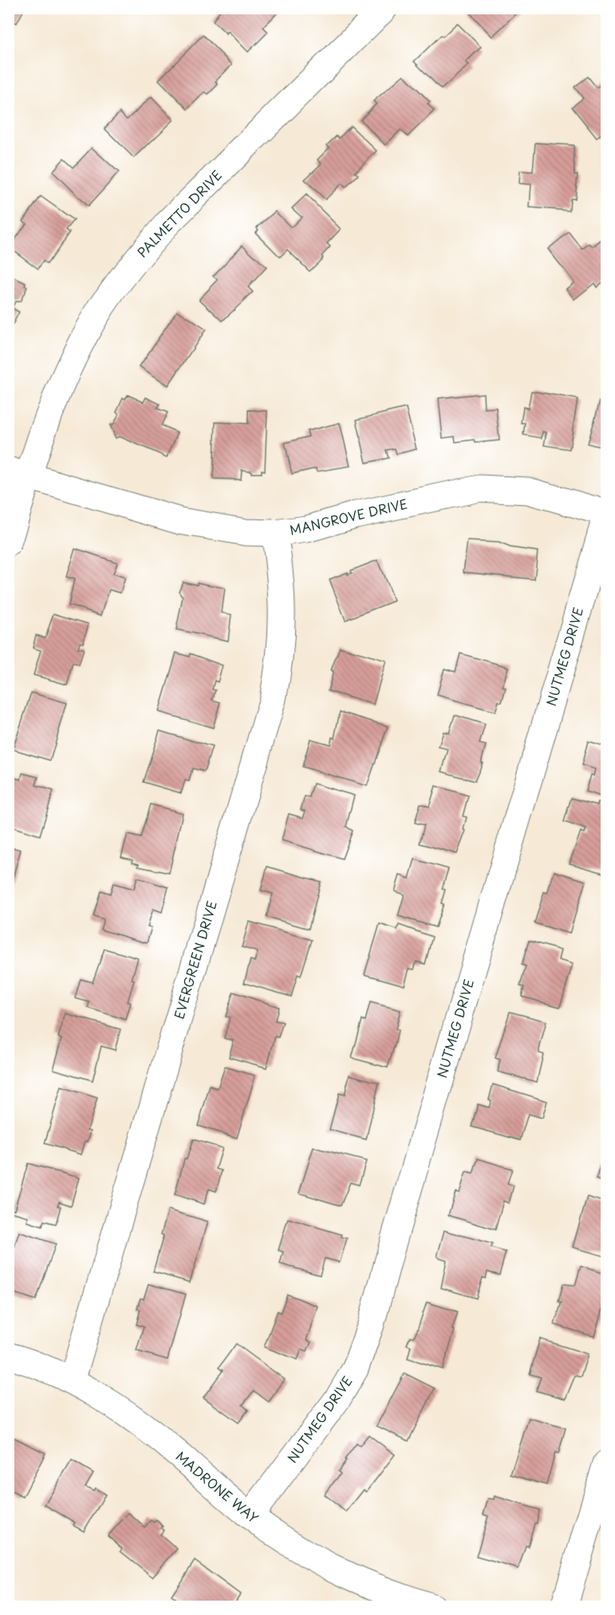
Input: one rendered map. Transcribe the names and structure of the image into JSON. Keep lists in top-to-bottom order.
{
  "streets": {
    "street": [
      "PALMETTO DRIVE",
      "MANGROVE DRIVE",
      "NUTMEG DRIVE",
      "EVERGREEN DRIVE",
      "MADRONE WAY"
    ]
  },
  "crossings": [
    ["PALMETTO DRIVE", "MANGROVE DRIVE"],
    ["MANGROVE DRIVE", "NUTMEG DRIVE"],
    ["MANGROVE DRIVE", "EVERGREEN DRIVE"],
    ["NUTMEG DRIVE", "MADRONE WAY"],
    ["EVERGREEN DRIVE", "MADRONE WAY"]
  ]
}
